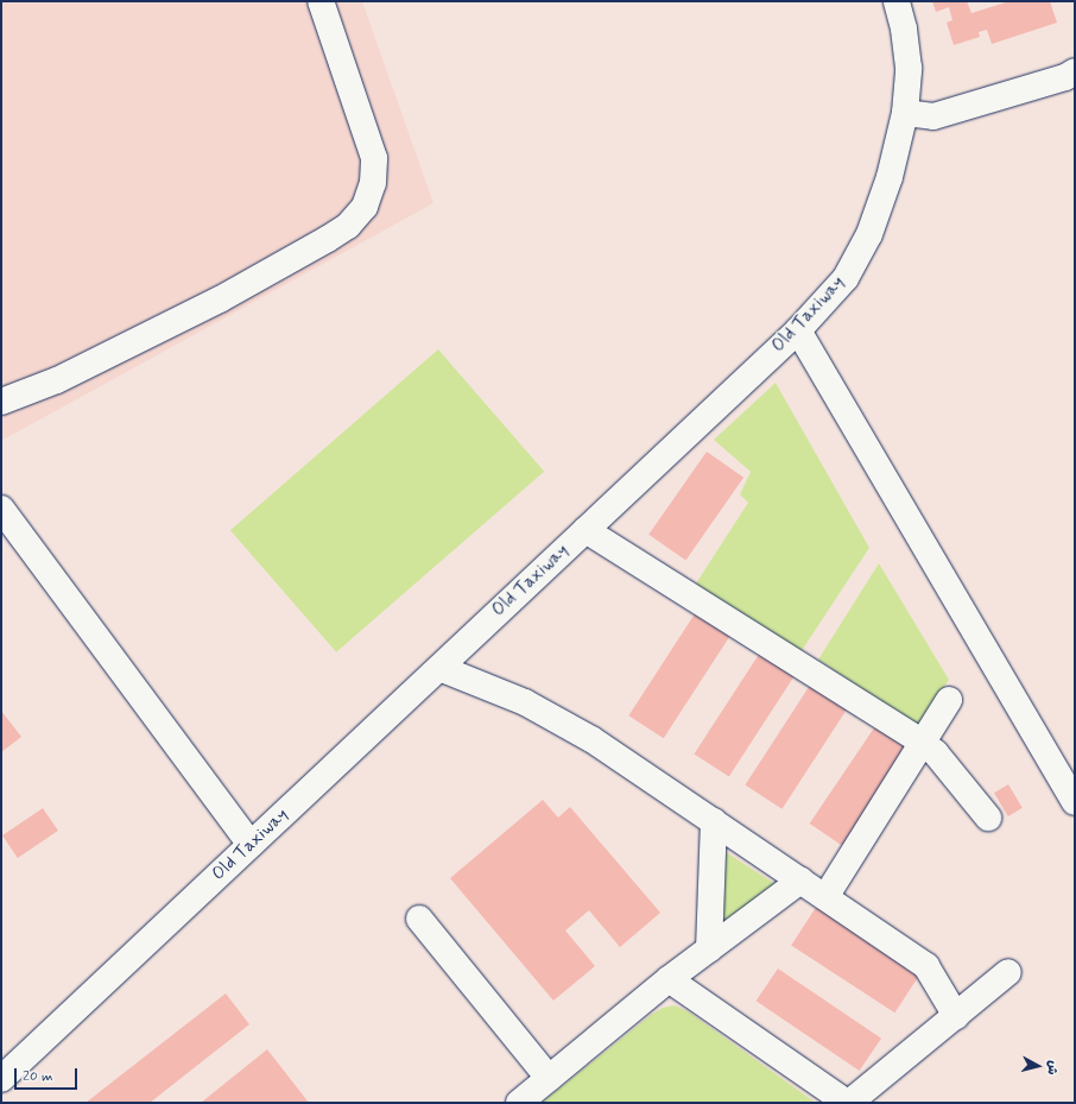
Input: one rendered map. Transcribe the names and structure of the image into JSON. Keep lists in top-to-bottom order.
{
  "streets": {
    "street": ["Old Taxiway"]
  },
  "scale_bar": "20 m",
  "north": "right"
}
